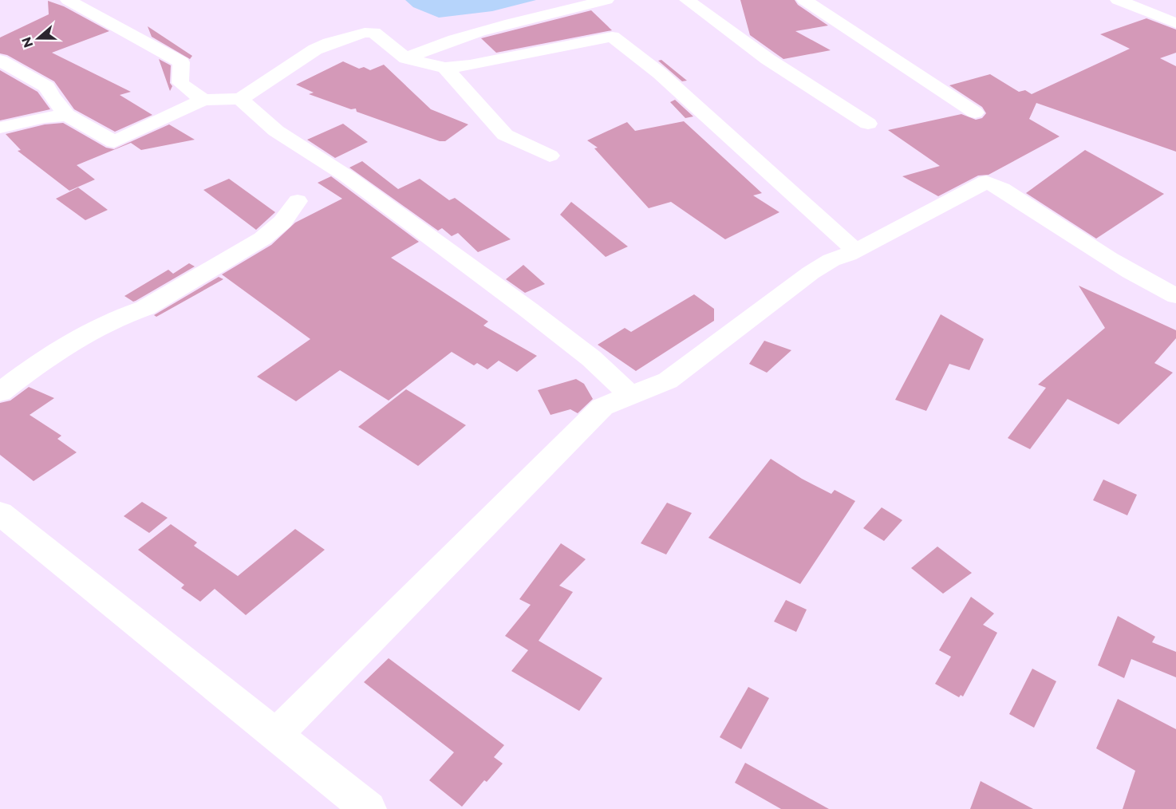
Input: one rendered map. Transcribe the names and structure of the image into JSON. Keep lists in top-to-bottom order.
{
  "north": "left"
}
